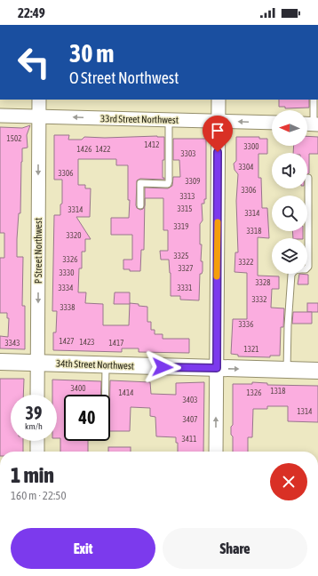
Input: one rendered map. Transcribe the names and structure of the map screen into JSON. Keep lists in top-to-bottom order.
{
  "streets": {
    "street": ["33rd Street Northwest", "P Street Northwest", "34th Street Northwest"]
  },
  "crossings": [
    ["33rd Street Northwest", "P Street Northwest"],
    ["P Street Northwest", "34th Street Northwest"]
  ],
  "one_way": ["33rd Street Northwest", "P Street Northwest"],
  "house_numbers": [
    "1502",
    "1412",
    "3300",
    "1426",
    "1422",
    "3303",
    "3304",
    "3306",
    "3309",
    "3306",
    "3313",
    "3315",
    "3314",
    "3314",
    "3319",
    "3318",
    "3320",
    "3325",
    "3326",
    "3322",
    "3327",
    "3330",
    "3328",
    "3334",
    "3331",
    "3332",
    "3338",
    "3336",
    "1427",
    "1423",
    "3343",
    "1417",
    "1321",
    "3400",
    "1318",
    "1414",
    "1326",
    "3403",
    "1314",
    "3407",
    "3411"
  ],
  "north": "left",
  "page": {
    "status": "22:49",
    "turn": ["30 m", "O Street Northwest"],
    "speed": "39 km/h",
    "limit": "40",
    "heading": ["1 min", "160 m · 22:50"],
    "buttons": ["Exit", "Share"]
  }
}
